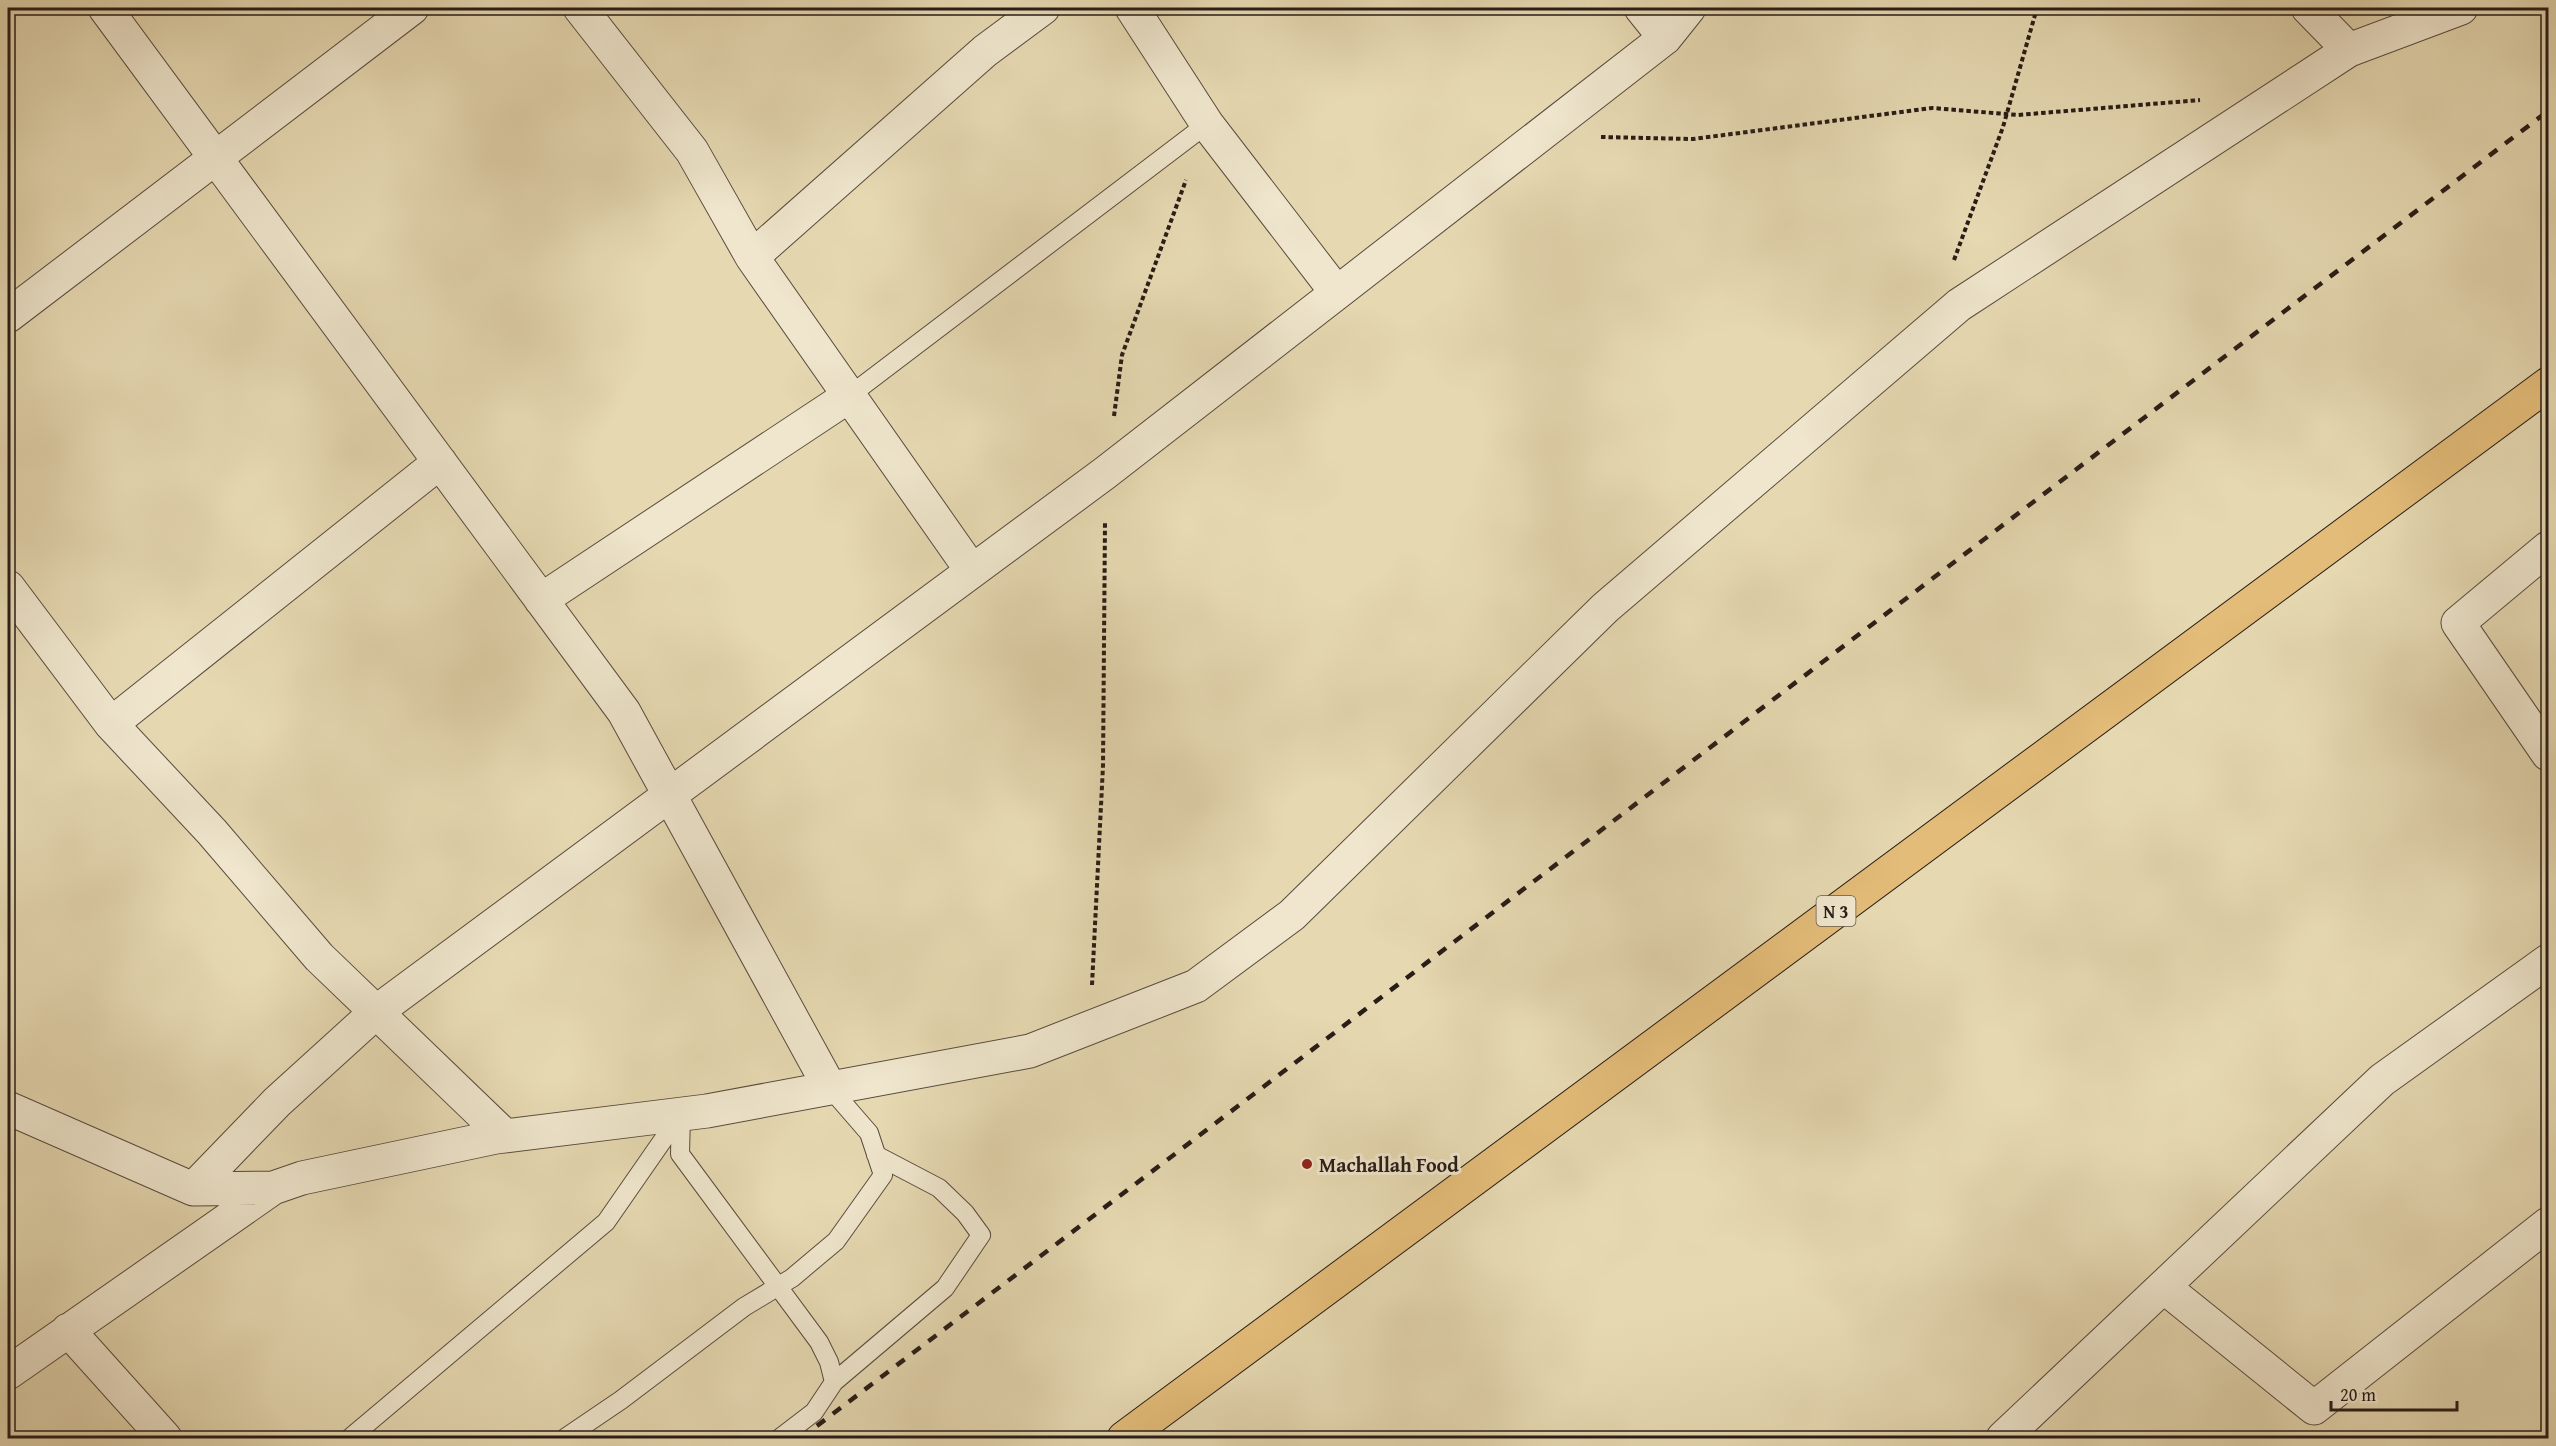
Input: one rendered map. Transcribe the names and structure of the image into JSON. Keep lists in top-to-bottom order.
{
  "streets": {
    "main road": ["N 3"]
  },
  "places": ["Machallah Food"],
  "scale_bar": "20 m"
}
